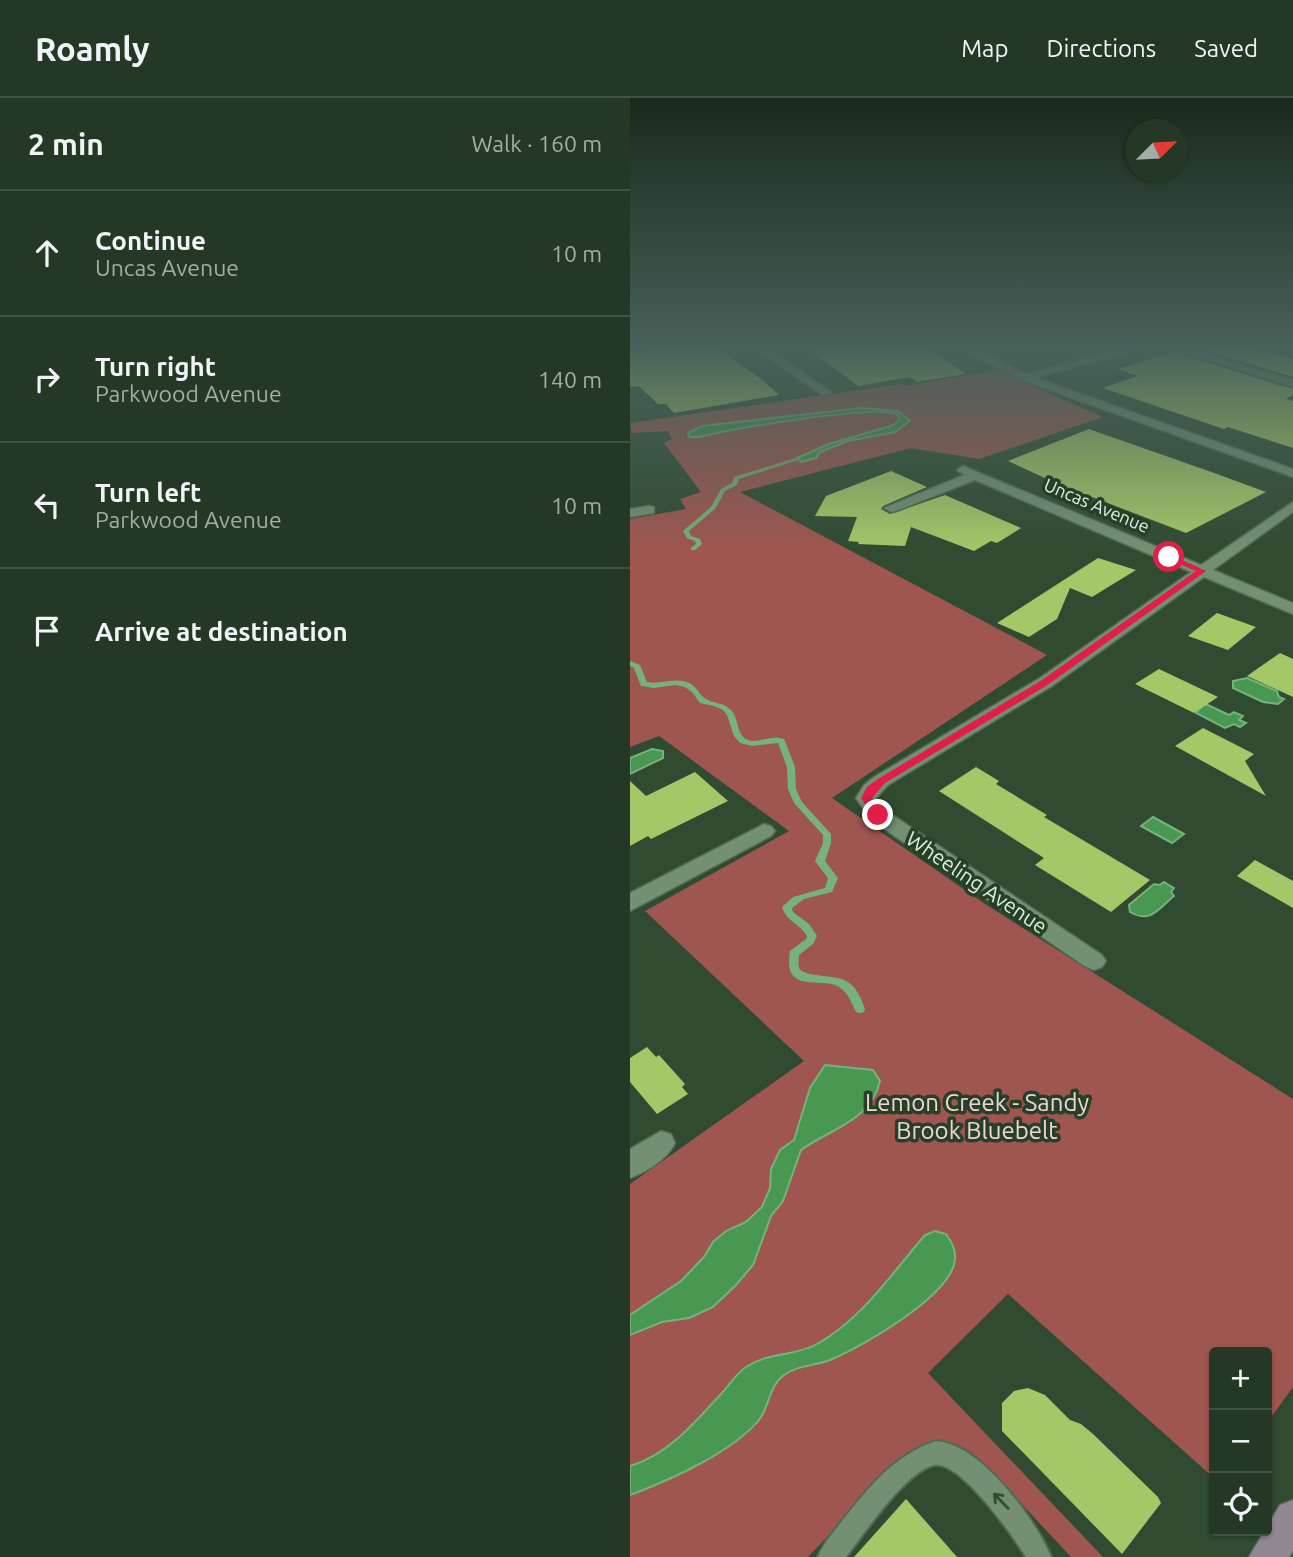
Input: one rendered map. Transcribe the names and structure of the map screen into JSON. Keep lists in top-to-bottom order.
{
  "streets": {
    "street": ["Uncas Avenue", "Wheeling Avenue"]
  },
  "crossings": [
    ["Uncas Avenue", "Wheeling Avenue"]
  ],
  "parks": ["Lemon Creek - Sandy Brook Bluebelt"],
  "north": "top right",
  "page": {
    "header": "Roamly",
    "nav": ["Map", "Directions", "Saved"],
    "heading": ["2 min", "Walk · 160 m"],
    "list": [
      ["Continue", "Uncas Avenue", "10 m"],
      ["Turn right", "Parkwood Avenue", "140 m"],
      ["Turn left", "Parkwood Avenue", "10 m"],
      "Arrive at destination"
    ],
    "map_buttons": ["+", "−"]
  }
}
